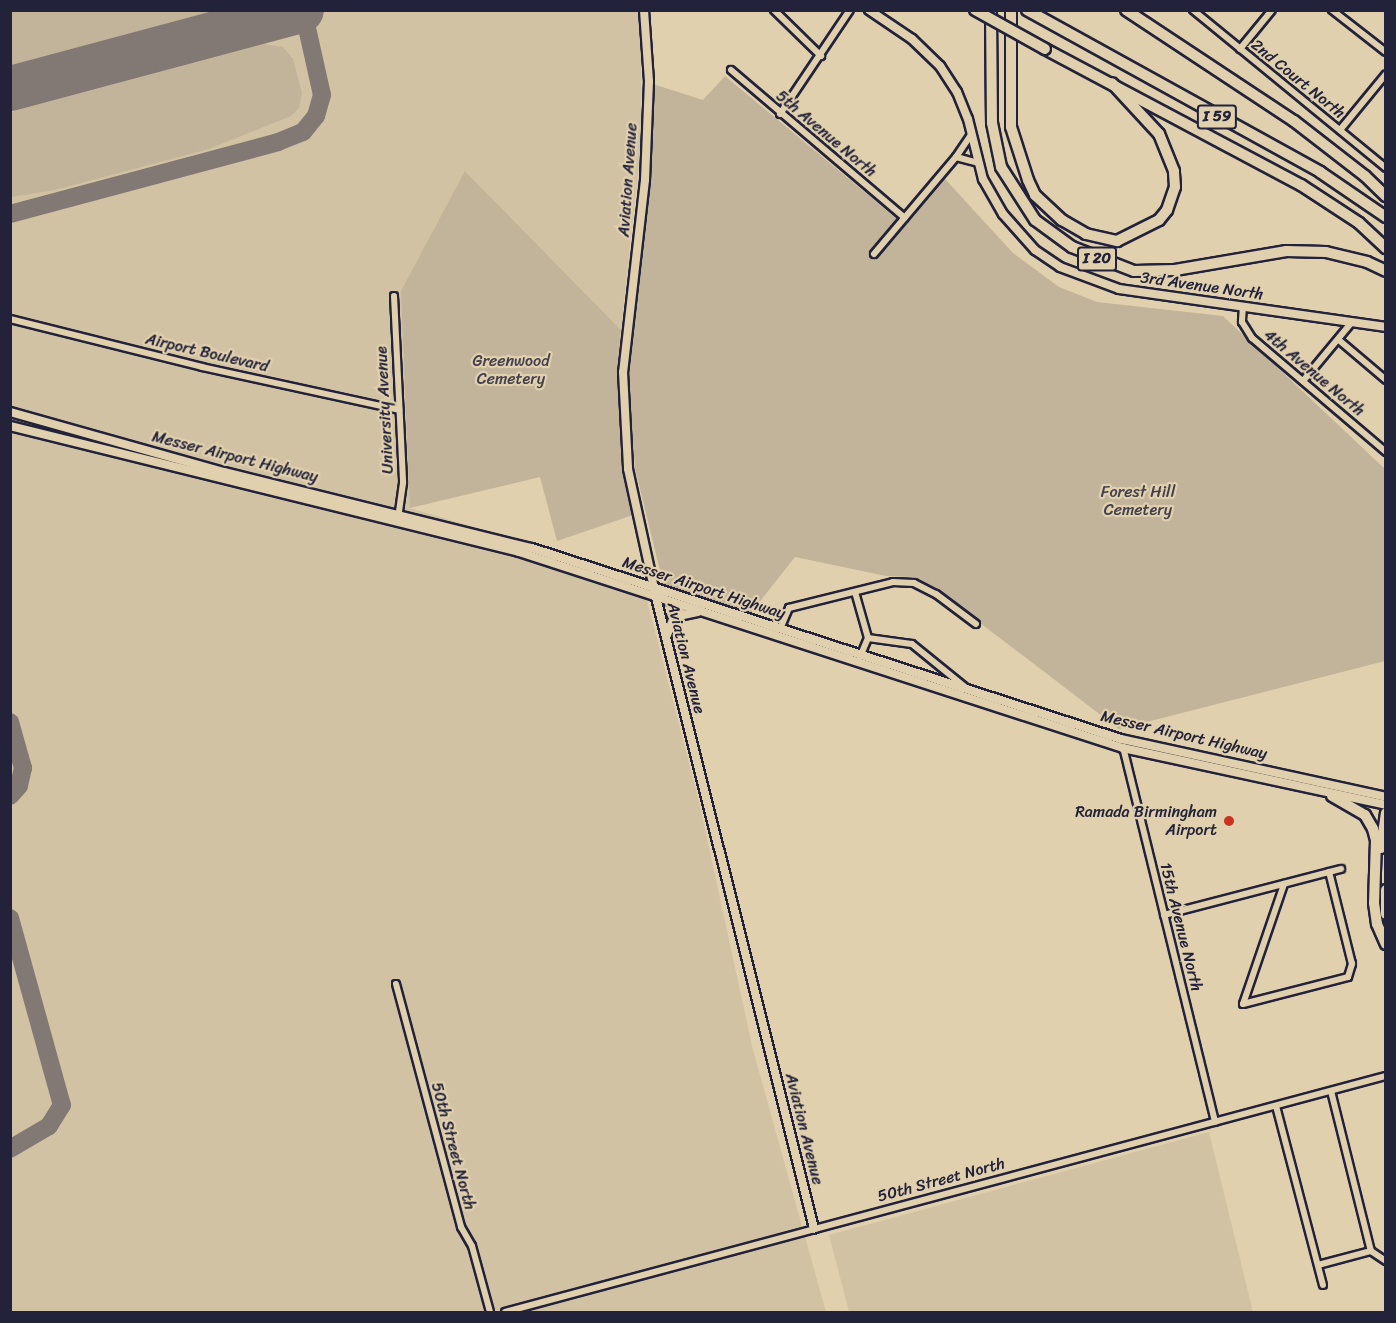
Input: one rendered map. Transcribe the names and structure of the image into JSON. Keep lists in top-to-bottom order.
{
  "streets": {
    "highway": ["I 59", "I 20"],
    "main road": ["Aviation Avenue", "3rd Avenue North", "Messer Airport Highway"],
    "street": [
      "2nd Court North",
      "5th Avenue North",
      "Airport Boulevard",
      "4th Avenue North",
      "University Avenue",
      "15th Avenue North",
      "50th Street North"
    ]
  },
  "crossings": [
    ["Aviation Avenue", "Messer Airport Highway"],
    ["Aviation Avenue", "50th Street North"],
    ["3rd Avenue North", "4th Avenue North"],
    ["Airport Boulevard", "University Avenue"],
    ["University Avenue", "Messer Airport Highway"],
    ["Messer Airport Highway", "15th Avenue North"],
    ["15th Avenue North", "50th Street North"]
  ],
  "parks": ["Greenwood Cemetery", "Forest Hill Cemetery"],
  "places": ["Ramada Birmingham Airport"]
}
